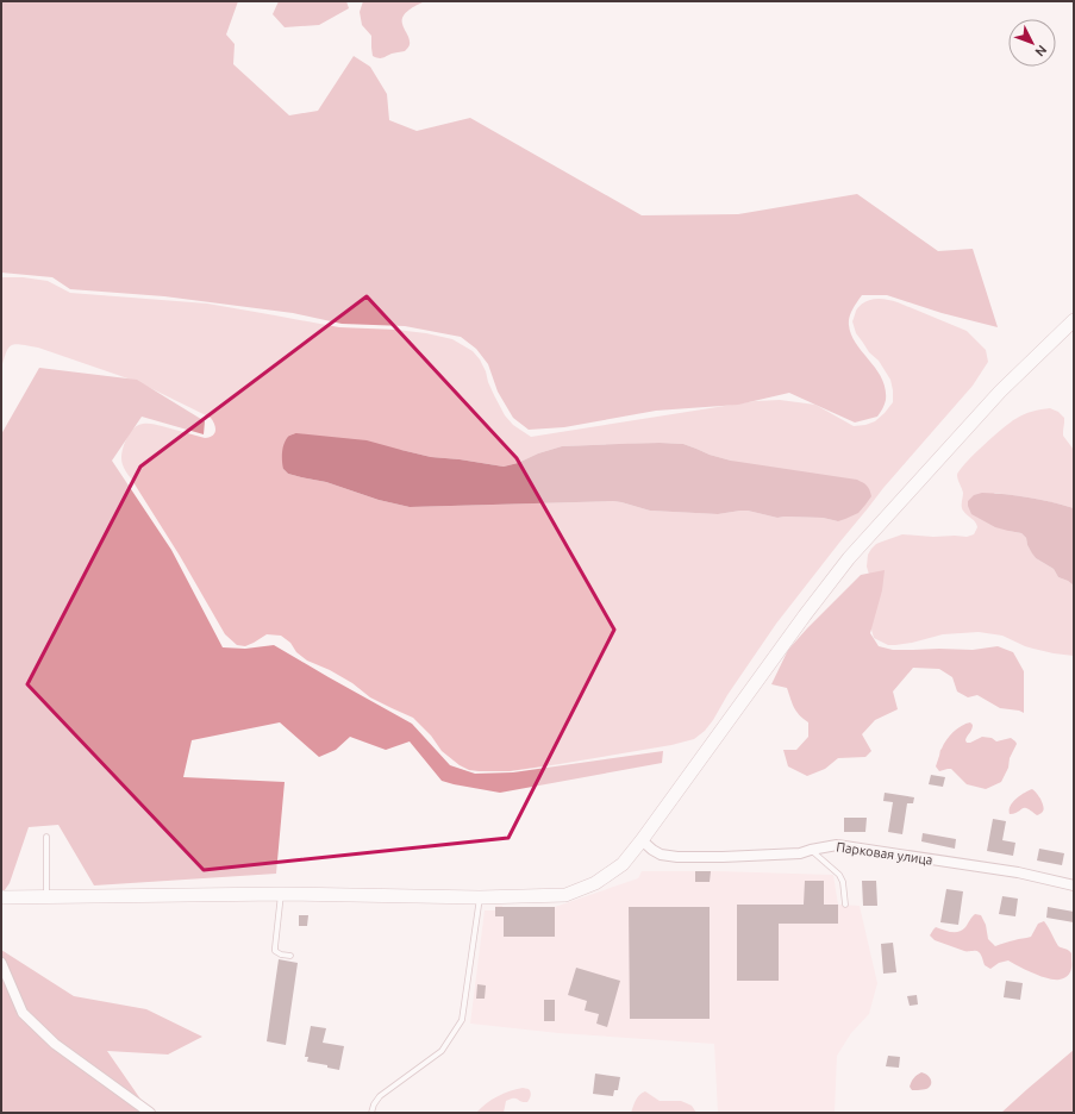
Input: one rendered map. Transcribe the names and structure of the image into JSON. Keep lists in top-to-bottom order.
{
  "streets": {
    "street": ["Парковая улица"]
  },
  "north": "bottom right"
}
